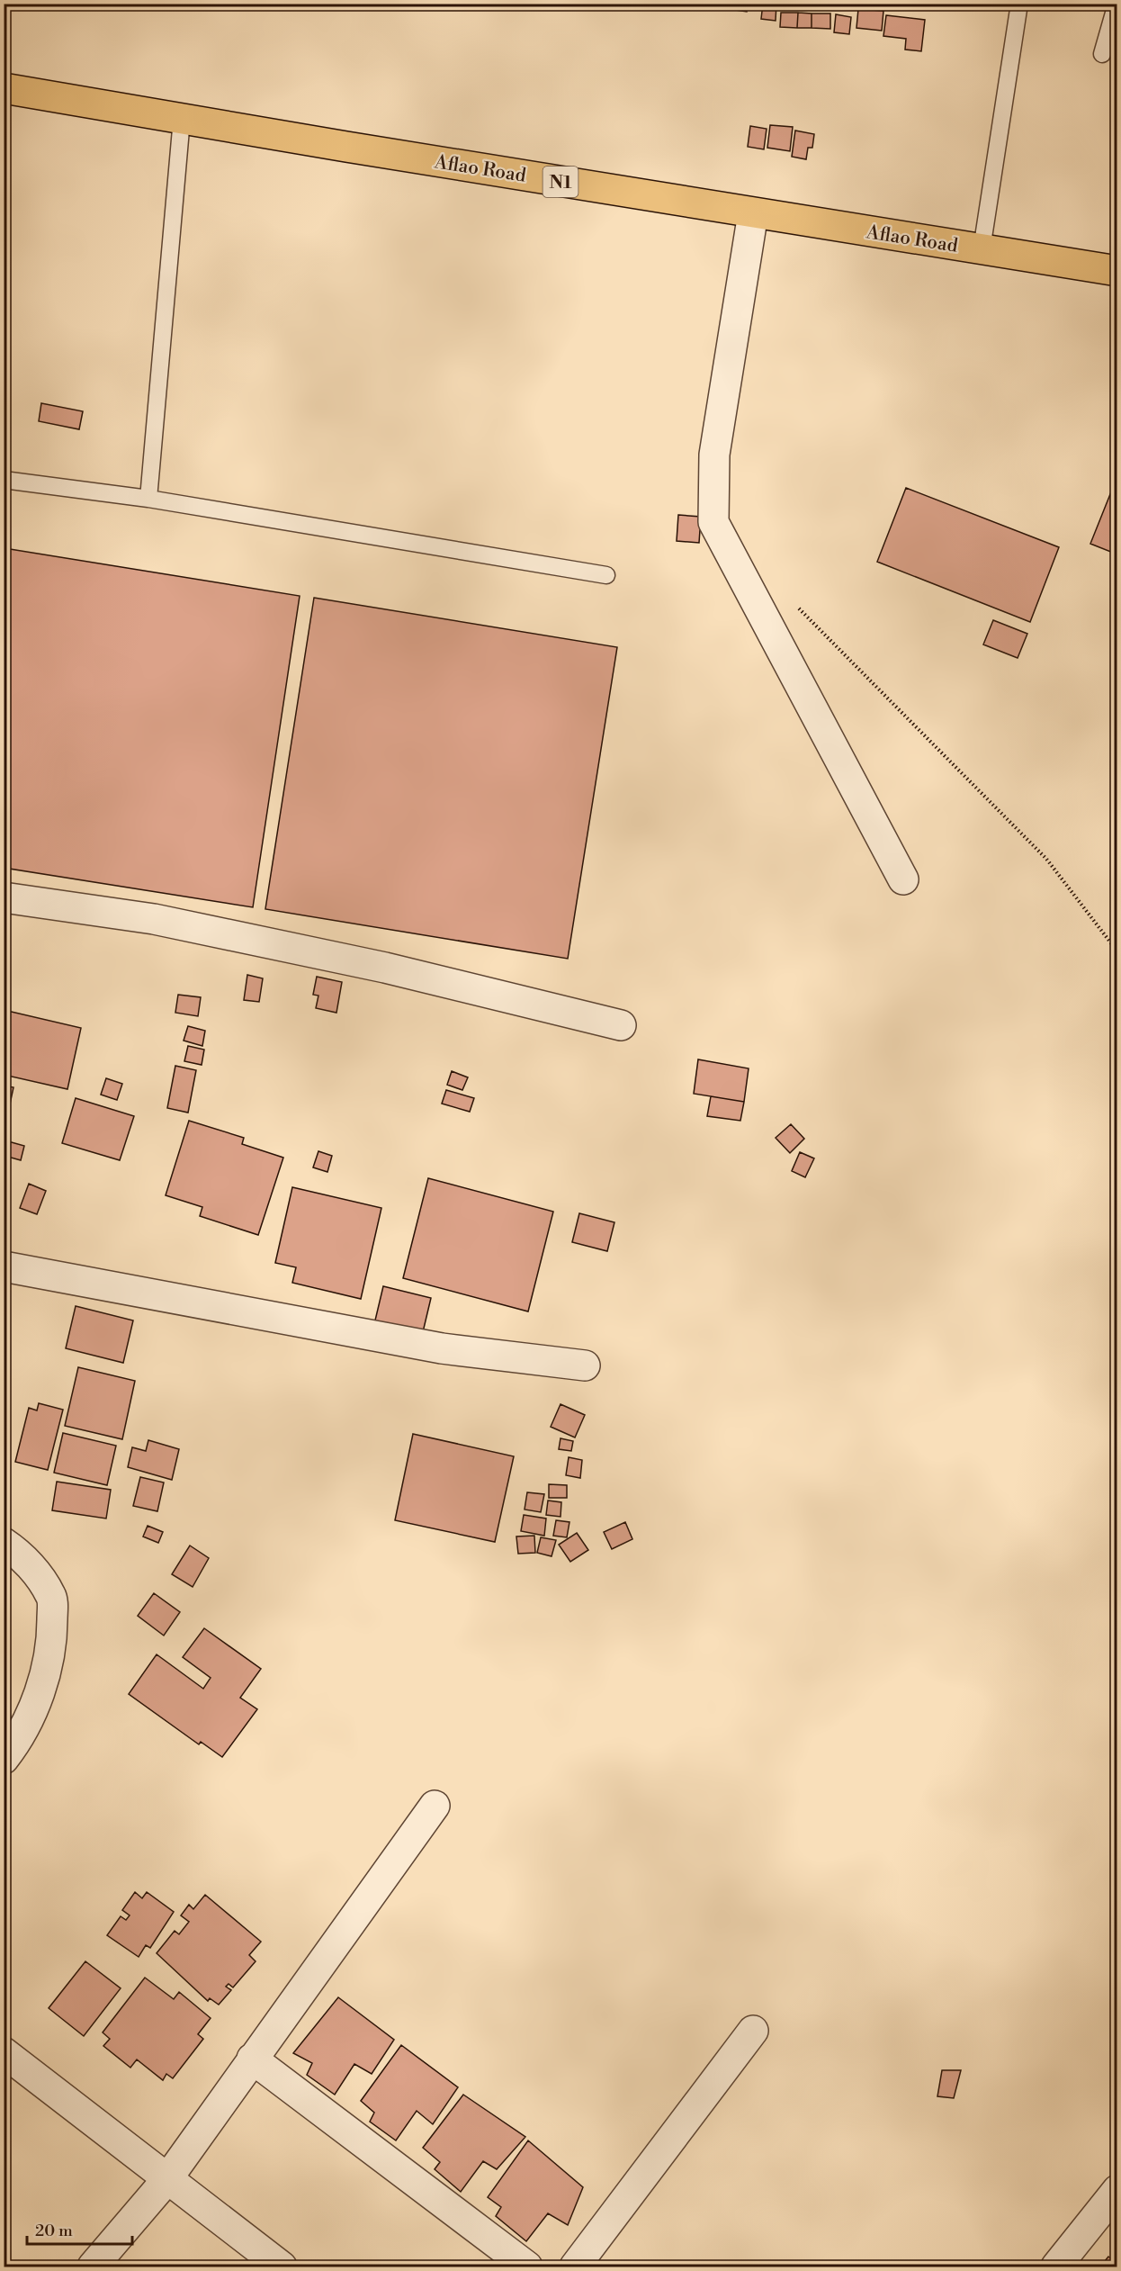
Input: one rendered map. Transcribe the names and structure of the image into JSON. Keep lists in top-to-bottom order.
{
  "streets": {
    "highway": ["Aflao Road", "N1"]
  },
  "scale_bar": "20 m"
}
